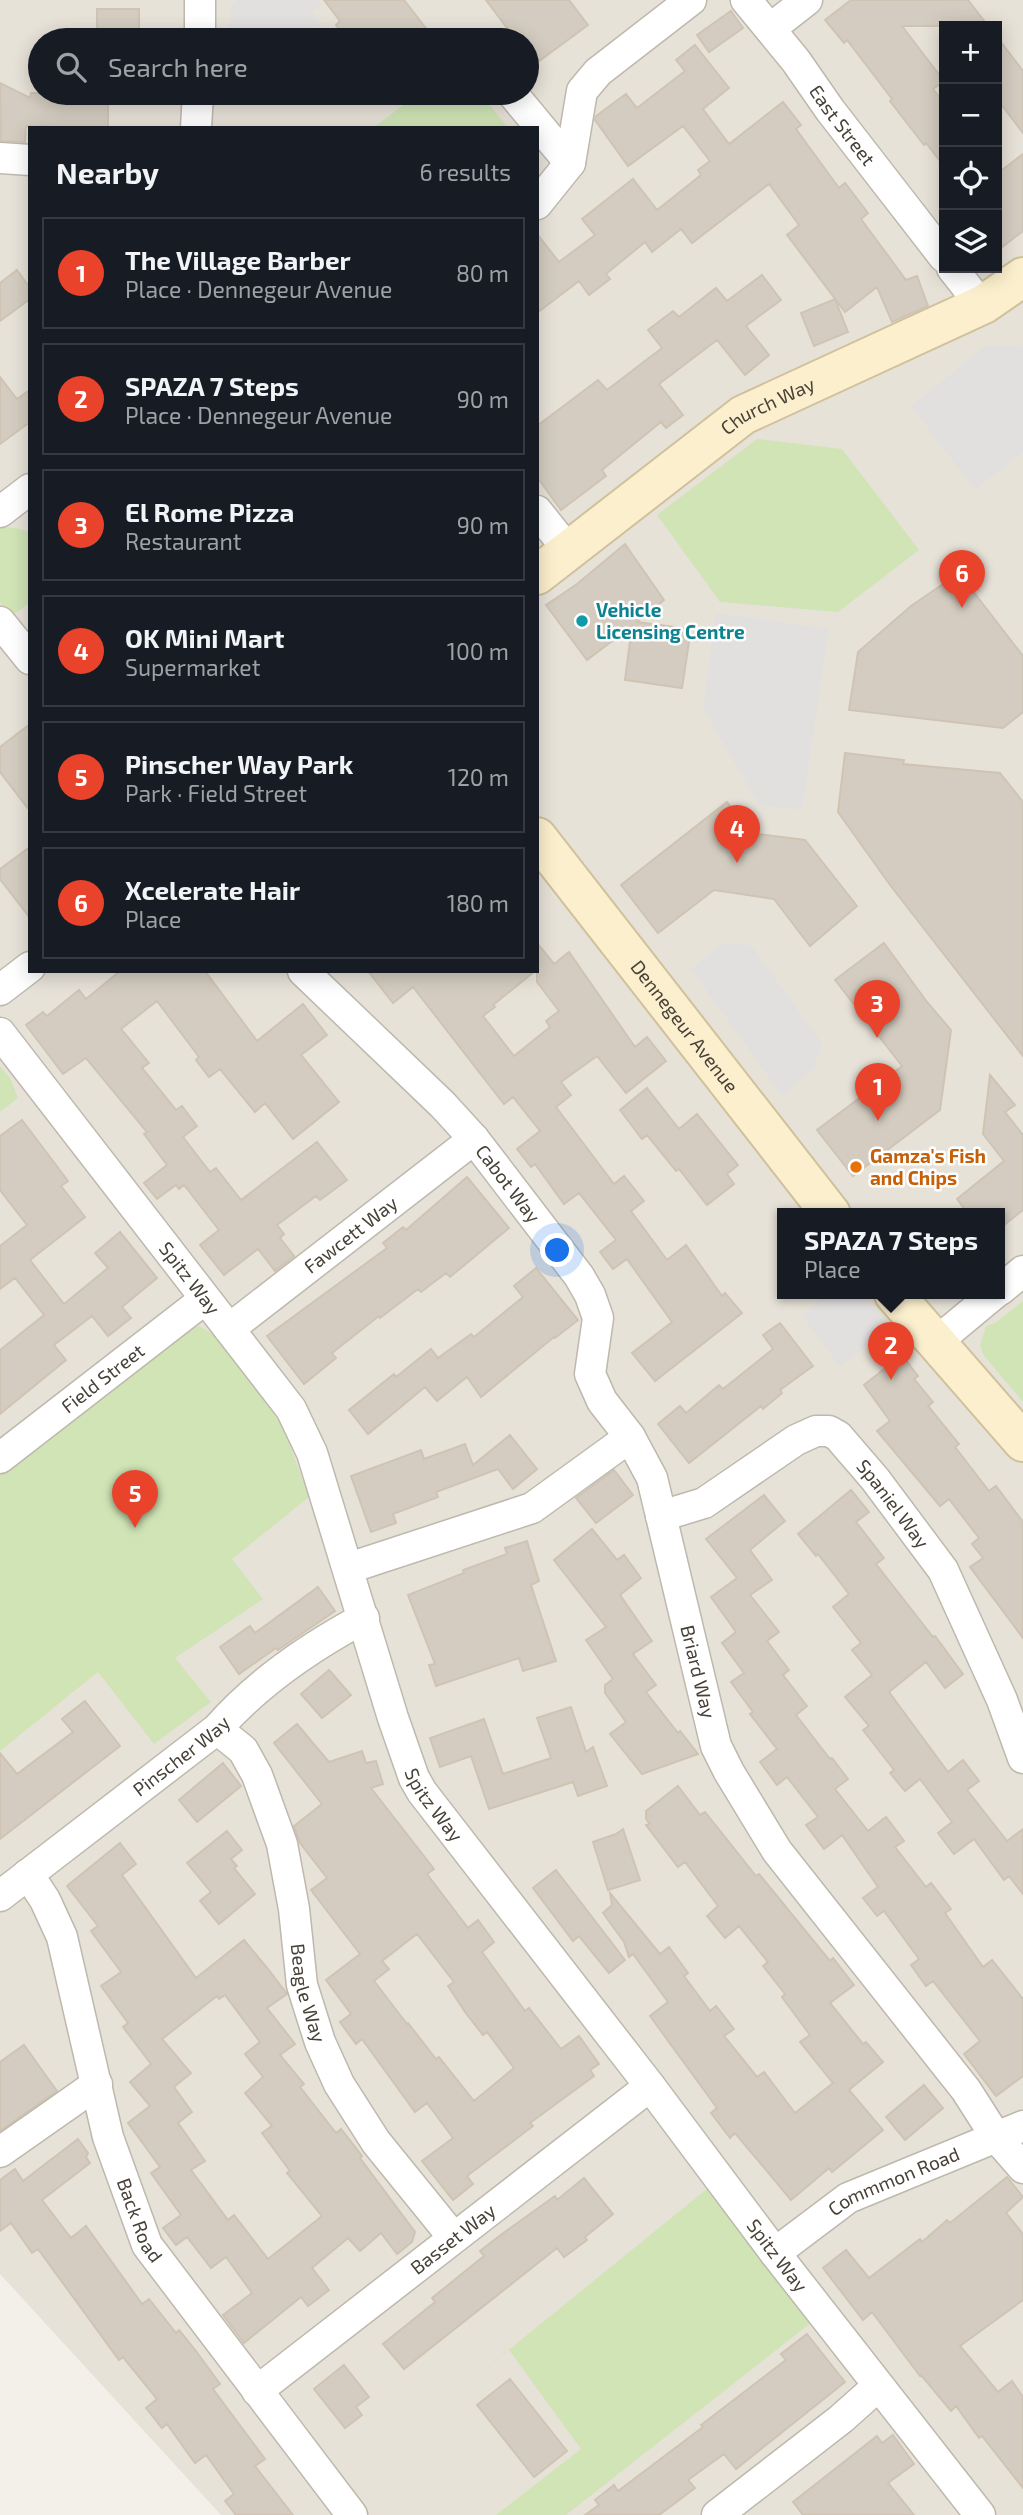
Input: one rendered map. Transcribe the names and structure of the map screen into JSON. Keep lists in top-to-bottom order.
{
  "streets": {
    "street": [
      "East Street",
      "Church Way",
      "Dennegeur Avenue",
      "Cabot Way",
      "Fawcett Way",
      "Spitz Way",
      "Field Street",
      "Spaniel Way",
      "Briard Way",
      "Pinscher Way",
      "Beagle Way",
      "Commmon Road",
      "Back Road",
      "Basset Way"
    ]
  },
  "crossings": [
    ["Cabot Way", "Fawcett Way"],
    ["Cabot Way", "Briard Way"],
    ["Fawcett Way", "Spitz Way"],
    ["Spitz Way", "Field Street"],
    ["Spitz Way", "Pinscher Way"],
    ["Spitz Way", "Commmon Road"],
    ["Spitz Way", "Basset Way"],
    ["Spaniel Way", "Briard Way"],
    ["Briard Way", "Commmon Road"],
    ["Pinscher Way", "Beagle Way"],
    ["Pinscher Way", "Back Road"],
    ["Beagle Way", "Basset Way"],
    ["Back Road", "Basset Way"]
  ],
  "places": ["Vehicle Licensing Centre", "Gamza's Fish and Chips"],
  "page": {
    "map_buttons": ["+", "−"],
    "search": "Search here",
    "heading": ["Nearby", "6 results"],
    "list": [
      {
        "mark": "1",
        "name": "The Village Barber",
        "note": "Place · Dennegeur Avenue",
        "value": "80 m"
      },
      {
        "mark": "2",
        "name": "SPAZA 7 Steps",
        "note": "Place · Dennegeur Avenue",
        "value": "90 m"
      },
      {
        "mark": "3",
        "name": "El Rome Pizza",
        "note": "Restaurant",
        "value": "90 m"
      },
      {
        "mark": "4",
        "name": "OK Mini Mart",
        "note": "Supermarket",
        "value": "100 m"
      },
      {
        "mark": "5",
        "name": "Pinscher Way Park",
        "note": "Park · Field Street",
        "value": "120 m"
      },
      {
        "mark": "6",
        "name": "Xcelerate Hair",
        "note": "Place",
        "value": "180 m"
      }
    ],
    "pins": [
      "6",
      "4",
      "3",
      "1",
      "2",
      "5"
    ],
    "popup": ["SPAZA 7 Steps", "Place"]
  }
}
